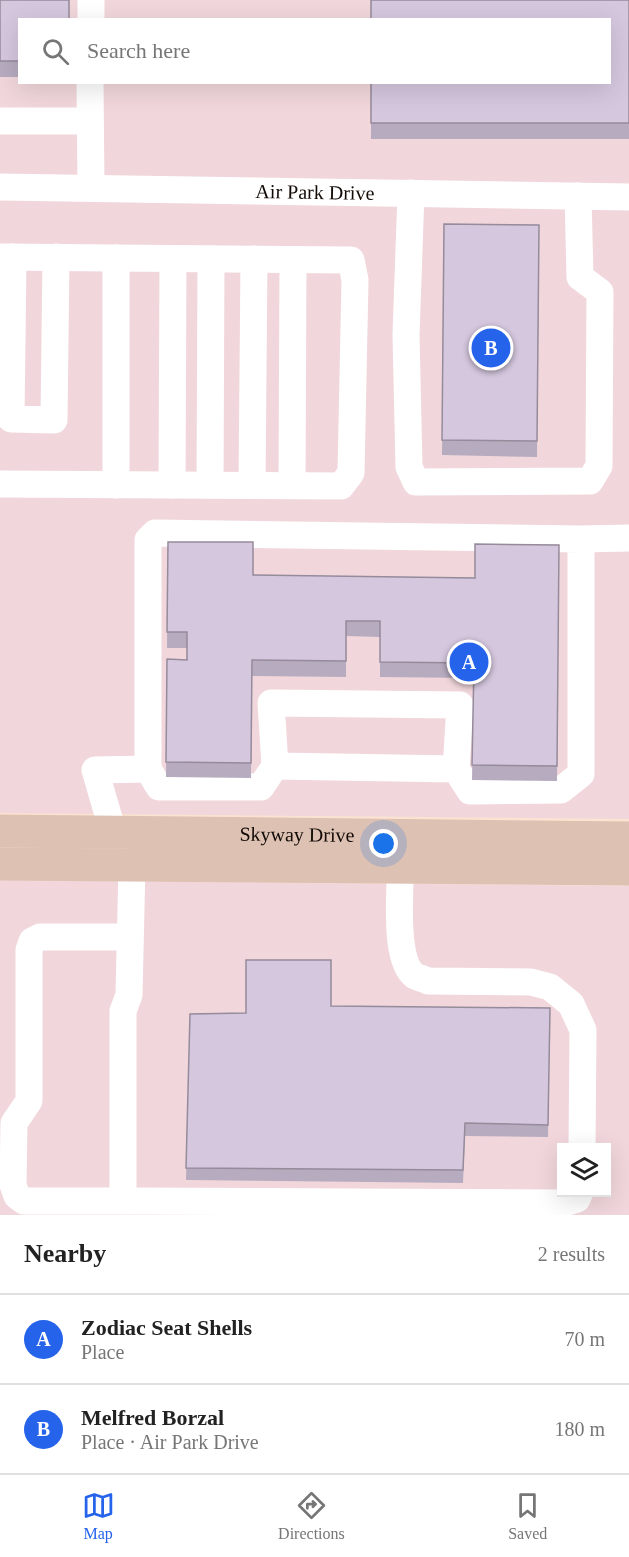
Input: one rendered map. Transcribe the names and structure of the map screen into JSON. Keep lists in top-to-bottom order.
{
  "streets": {
    "main road": ["Skyway Drive"],
    "street": ["Air Park Drive"]
  },
  "page": {
    "search": "Search here",
    "pins": ["B", "A"],
    "heading": ["Nearby", "2 results"],
    "list": [
      {
        "mark": "A",
        "name": "Zodiac Seat Shells",
        "note": "Place",
        "value": "70 m"
      },
      {
        "mark": "B",
        "name": "Melfred Borzal",
        "note": "Place · Air Park Drive",
        "value": "180 m"
      }
    ],
    "nav": ["Map", "Directions", "Saved"]
  }
}
